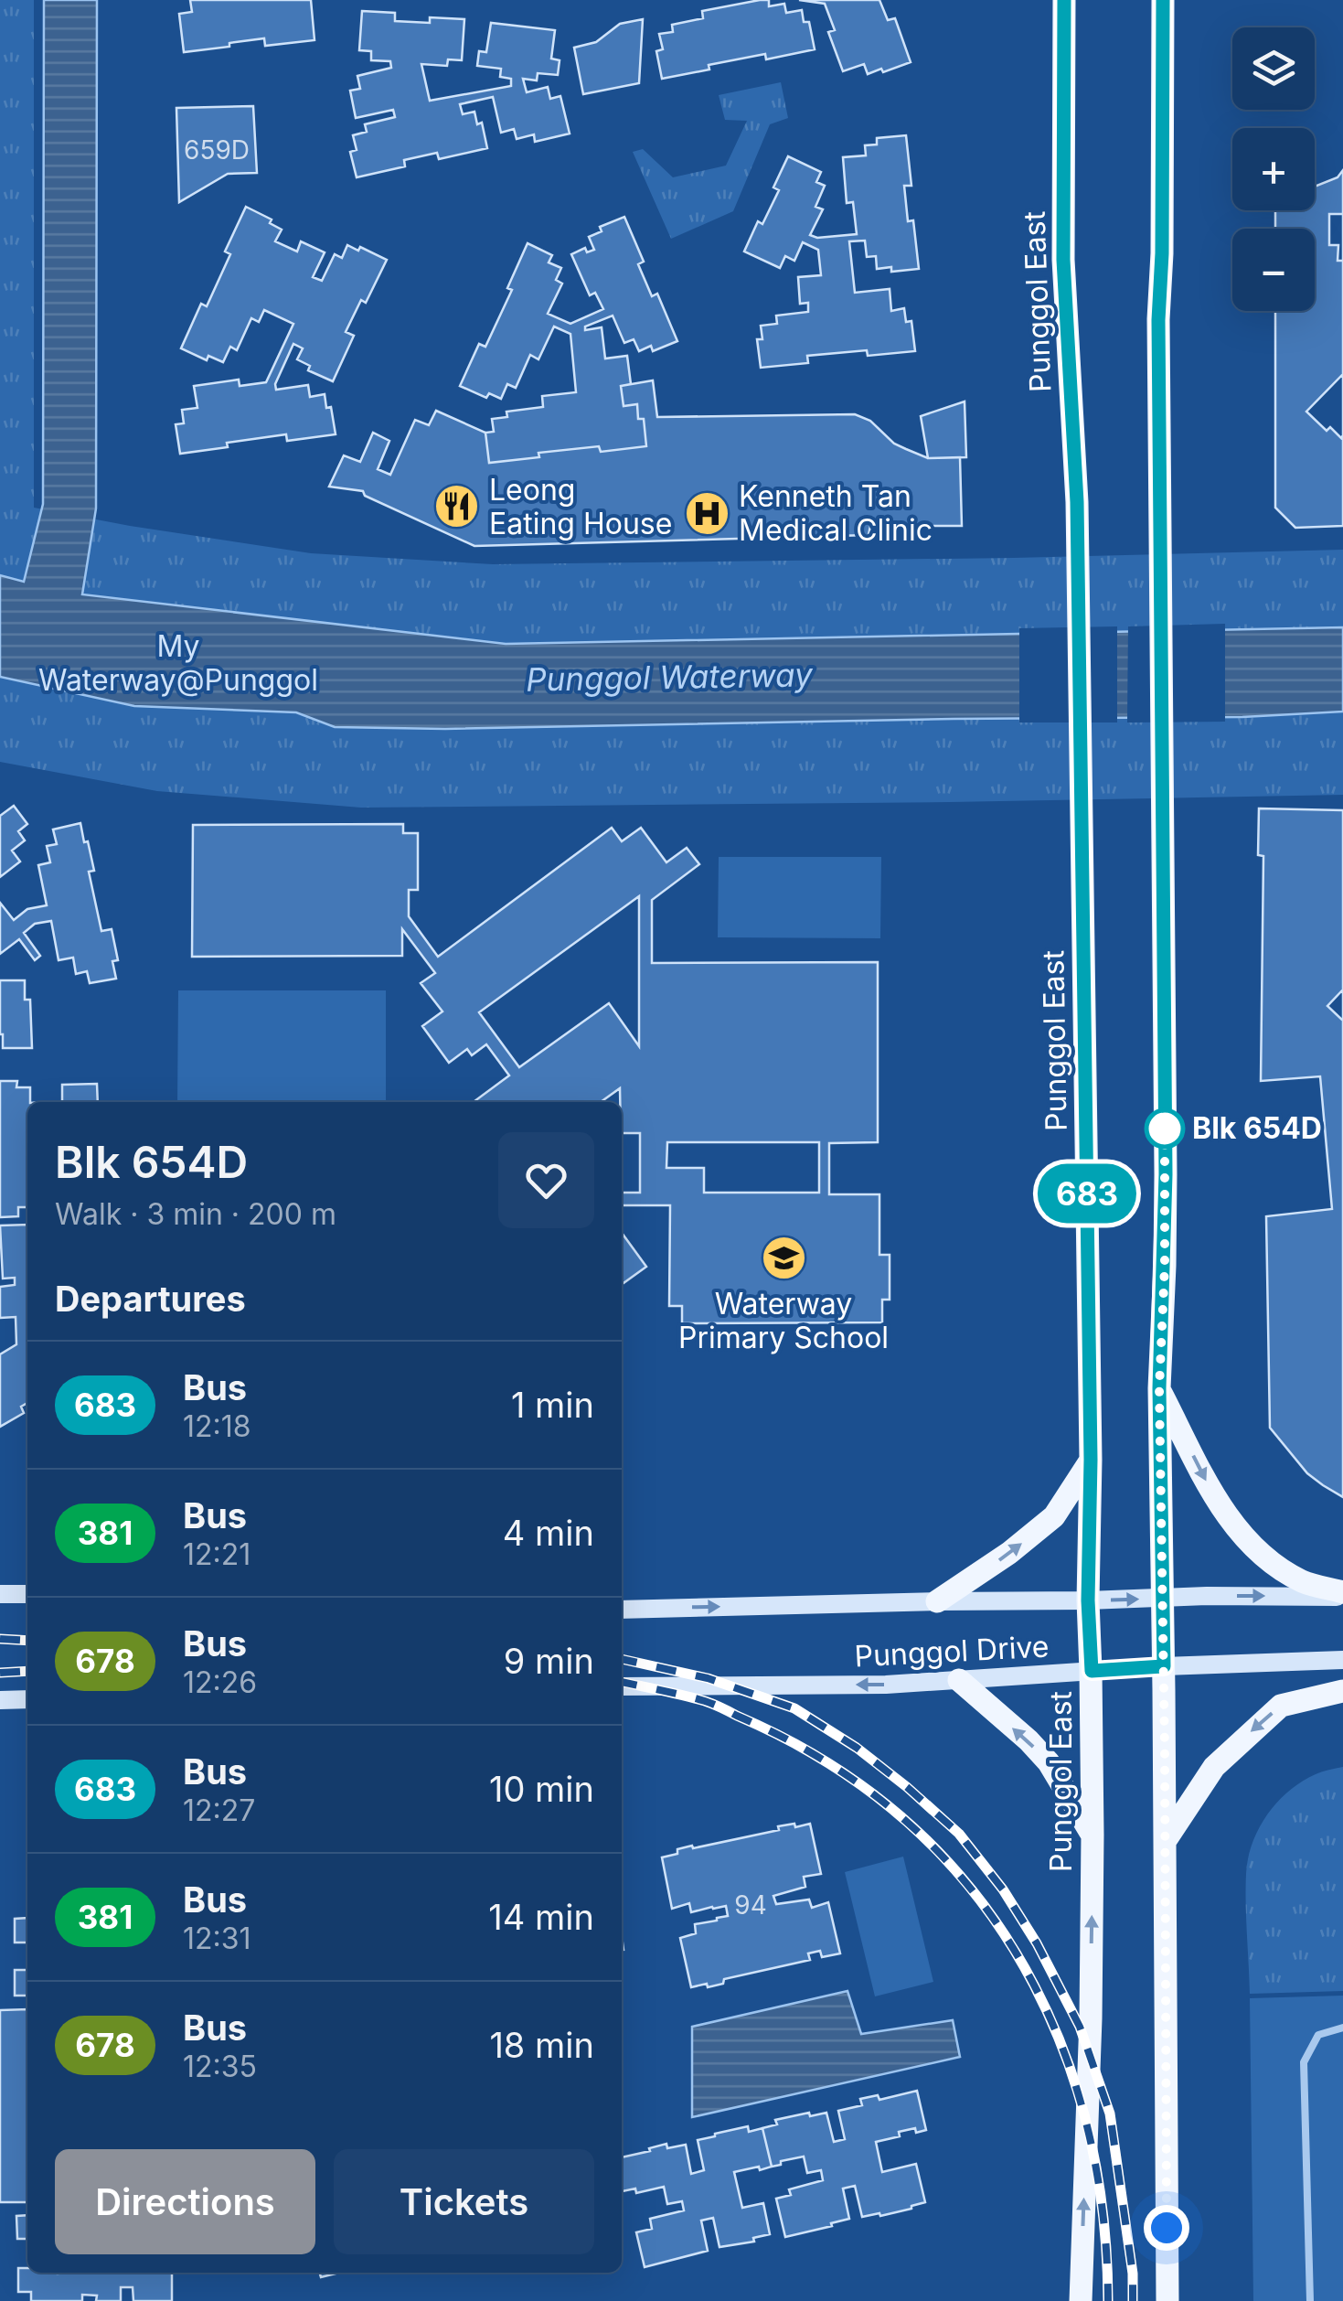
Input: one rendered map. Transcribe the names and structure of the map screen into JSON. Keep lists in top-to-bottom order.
{
  "streets": {
    "main road": ["Punggol East"],
    "street": ["Punggol Drive"]
  },
  "crossings": [
    ["Punggol East", "Punggol Drive"]
  ],
  "water": ["Punggol Waterway"],
  "parks": ["My Waterway@Punggol"],
  "places": {
    "restaurant": ["Leong Eating House"],
    "hospital": ["Kenneth Tan Medical Clinic"],
    "other": ["Blk 654D"],
    "school or university": ["Waterway Primary School"]
  },
  "lines": ["bus line 683"],
  "house_numbers": ["659D", "94"],
  "page": {
    "on_map": "683",
    "map_buttons": ["+", "−"],
    "heading": [
      ["Blk 654D", "Walk · 3 min · 200 m"],
      "Departures"
    ],
    "list": [
      {
        "mark": "683",
        "name": "Bus",
        "note": "12:18",
        "value": "1 min"
      },
      {
        "mark": "381",
        "name": "Bus",
        "note": "12:21",
        "value": "4 min"
      },
      {
        "mark": "678",
        "name": "Bus",
        "note": "12:26",
        "value": "9 min"
      },
      {
        "mark": "683",
        "name": "Bus",
        "note": "12:27",
        "value": "10 min"
      },
      {
        "mark": "381",
        "name": "Bus",
        "note": "12:31",
        "value": "14 min"
      },
      {
        "mark": "678",
        "name": "Bus",
        "note": "12:35",
        "value": "18 min"
      }
    ],
    "buttons": ["Directions", "Tickets"]
  }
}
